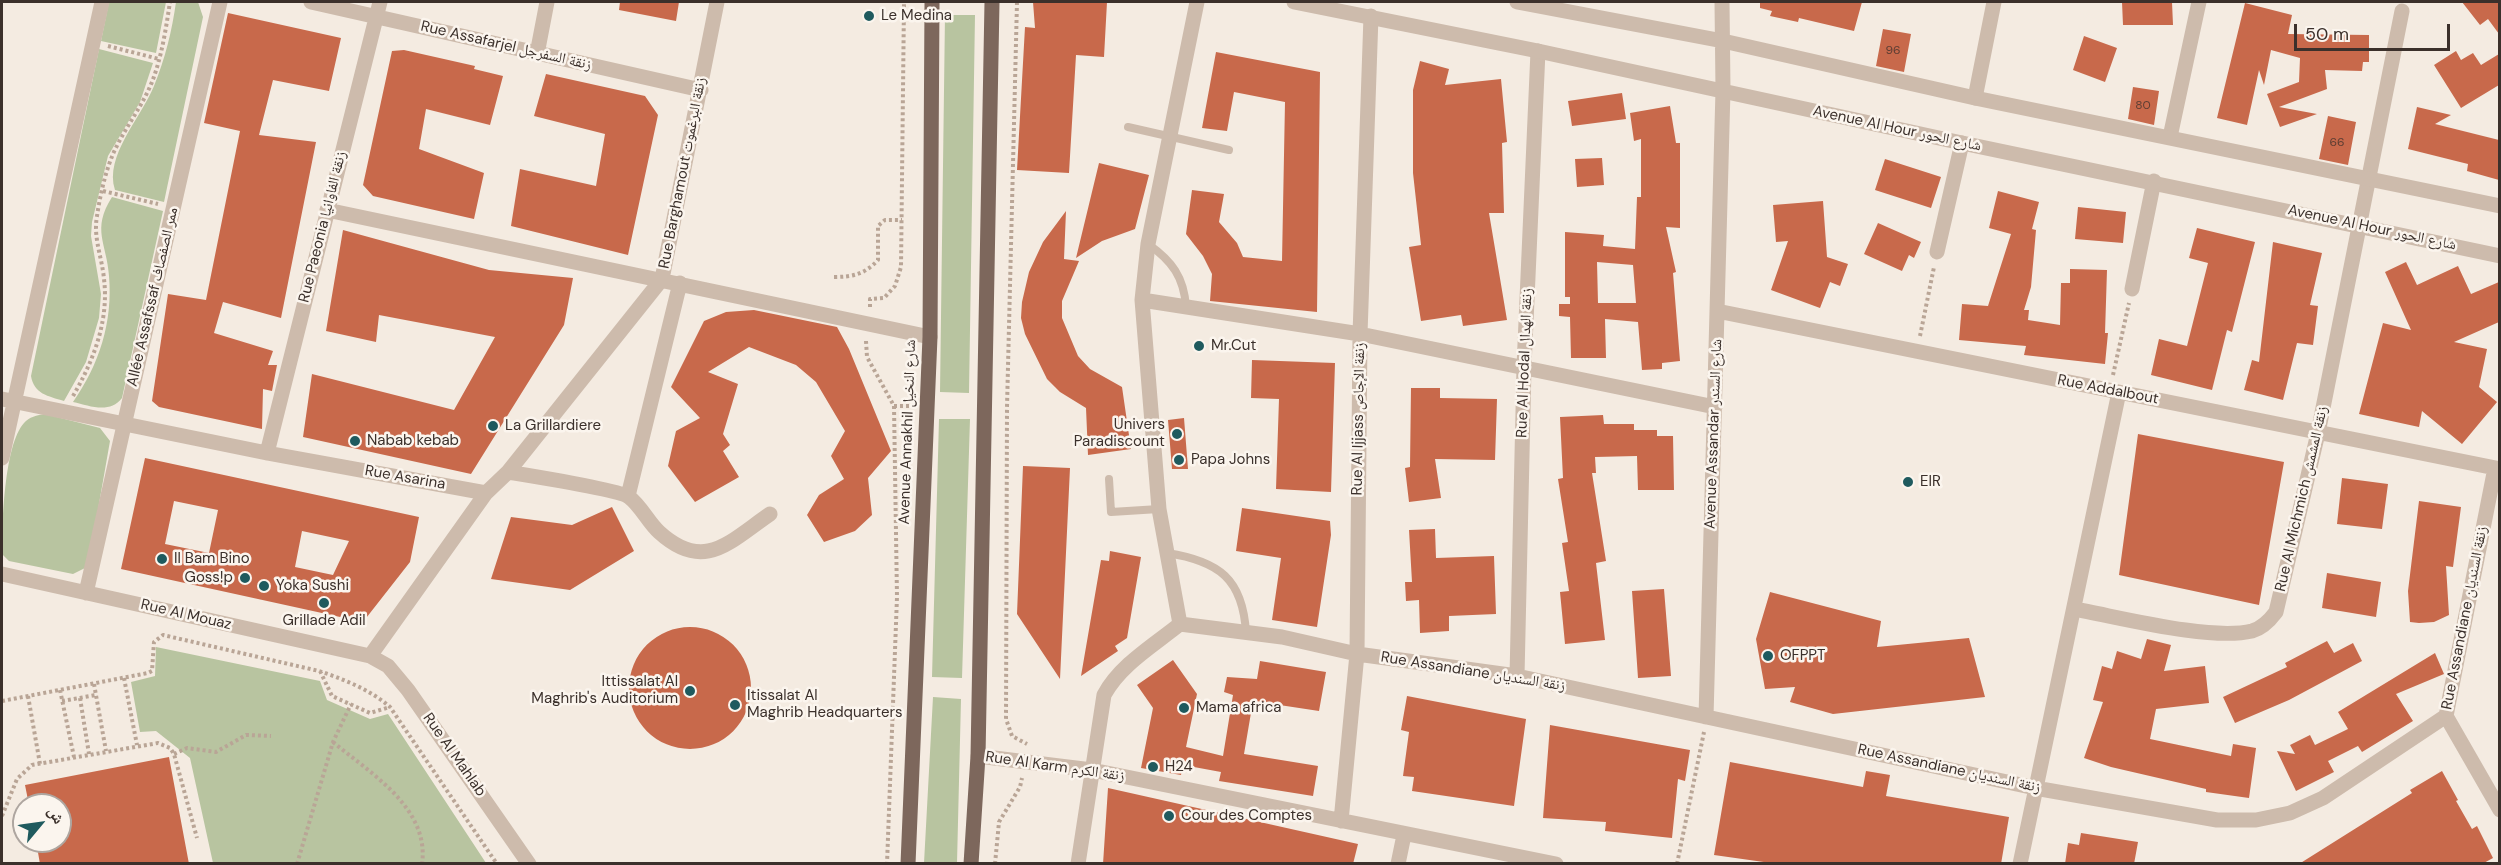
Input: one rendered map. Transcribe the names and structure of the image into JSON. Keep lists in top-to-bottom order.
{
  "streets": {
    "main road": ["Avenue Annakhil شارع النخيل"],
    "street": [
      "Rue Assafarjel زنقة السفرجل",
      "Avenue Al Hour شارع الحور",
      "Rue Barghamout زنقة البرغموت",
      "Rue Paeonia زنقة الفاوانيا",
      "Allée Assafssaf ممر الصفصاف",
      "Rue Al Hodal زنقة الهدال",
      "Rue Addalbout",
      "Rue Al Ijjass زنقة الإجاص",
      "Avenue Assandar شارع السندر",
      "Rue Asarina",
      "Rue Al Michmich زنقة المشمش",
      "Rue Al Mouaz",
      "Rue Assandiane زنقة السنديان",
      "Rue Al Mahlab",
      "Rue Al Karm زنقة الكرم"
    ]
  },
  "crossings": [
    ["Rue Assafarjel زنقة السفرجل", "Rue Barghamout زنقة البرغموت"],
    ["Rue Assafarjel زنقة السفرجل", "Rue Paeonia زنقة الفاوانيا"],
    ["Avenue Al Hour شارع الحور", "Rue Al Hodal زنقة الهدال"],
    ["Avenue Al Hour شارع الحور", "Rue Al Ijjass زنقة الإجاص"],
    ["Avenue Al Hour شارع الحور", "Avenue Assandar شارع السندر"],
    ["Avenue Al Hour شارع الحور", "Rue Al Michmich زنقة المشمش"],
    ["Rue Paeonia زنقة الفاوانيا", "Rue Asarina"],
    ["Allée Assafssaf ممر الصفصاف", "Rue Asarina"],
    ["Allée Assafssaf ممر الصفصاف", "Rue Al Mouaz"],
    ["Rue Al Hodal زنقة الهدال", "Rue Assandiane زنقة السنديان"],
    ["Rue Addalbout", "Avenue Assandar شارع السندر"],
    ["Rue Addalbout", "Rue Al Michmich زنقة المشمش"],
    ["Rue Addalbout", "Rue Assandiane زنقة السنديان"],
    ["Rue Al Ijjass زنقة الإجاص", "Rue Assandiane زنقة السنديان"],
    ["Rue Al Ijjass زنقة الإجاص", "Rue Al Karm زنقة الكرم"],
    ["Avenue Assandar شارع السندر", "Rue Assandiane زنقة السنديان"],
    ["Rue Al Mouaz", "Rue Al Mahlab"]
  ],
  "places": [
    "Le Medina",
    "Mr.Cut",
    "La Grillardiere",
    "Univers Paradiscount",
    "Nabab kebab",
    "Papa Johns",
    "EIR",
    "Il Bam Bino",
    "Goss!p",
    "Yoka Sushi",
    "Grillade Adil",
    "OFPPT",
    "Ittissalat Al Maghrib's Auditorium",
    "Itissalat Al Maghrib Headquarters",
    "Mama africa",
    "H24",
    "Cour des Comptes"
  ],
  "house_numbers": ["96", "80", "66"],
  "scale_bar": "50 m",
  "north": "top right"
}
